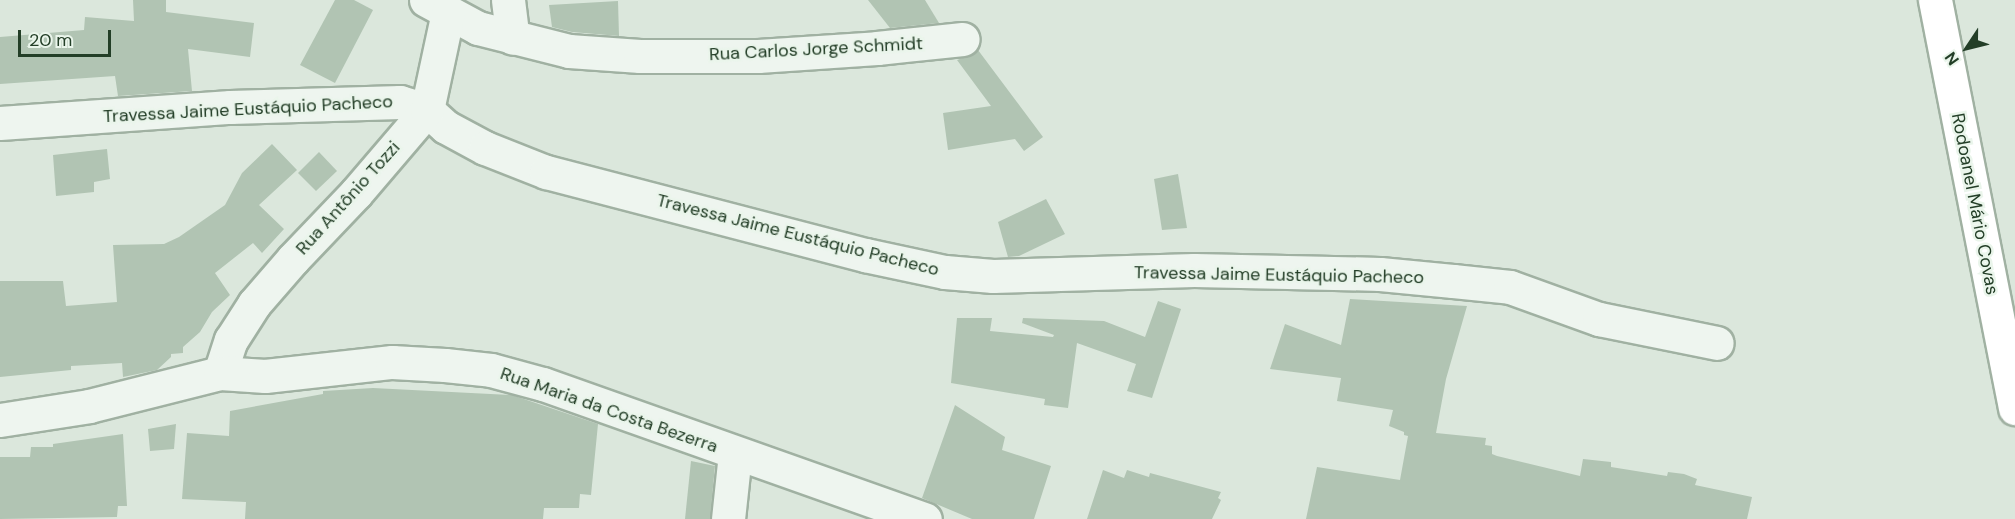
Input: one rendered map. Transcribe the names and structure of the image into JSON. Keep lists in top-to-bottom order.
{
  "streets": {
    "highway": ["Rodoanel Mário Covas"],
    "street": [
      "Rua Carlos Jorge Schmidt",
      "Travessa Jaime Eustáquio Pacheco",
      "Rua Antônio Tozzi",
      "Rua Maria da Costa Bezerra"
    ]
  },
  "crossings": [
    ["Rua Carlos Jorge Schmidt", "Rua Antônio Tozzi"],
    ["Travessa Jaime Eustáquio Pacheco", "Rua Antônio Tozzi"],
    ["Rua Antônio Tozzi", "Rua Maria da Costa Bezerra"]
  ],
  "scale_bar": "20 m",
  "north": "bottom left"
}
